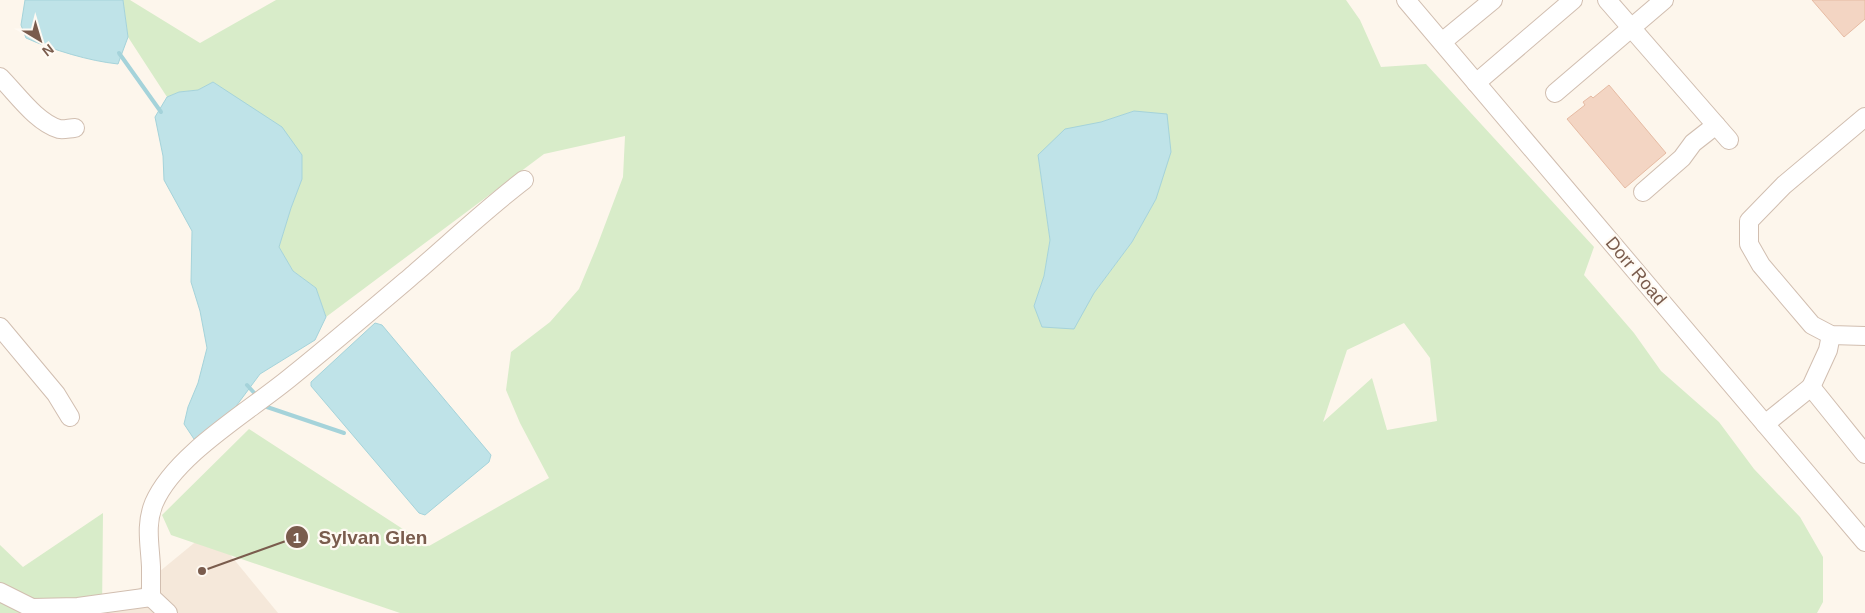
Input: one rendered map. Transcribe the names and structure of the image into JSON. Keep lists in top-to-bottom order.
{
  "streets": {
    "street": ["Dorr Road"]
  },
  "places": ["Sylvan Glen"],
  "north": "bottom right"
}
